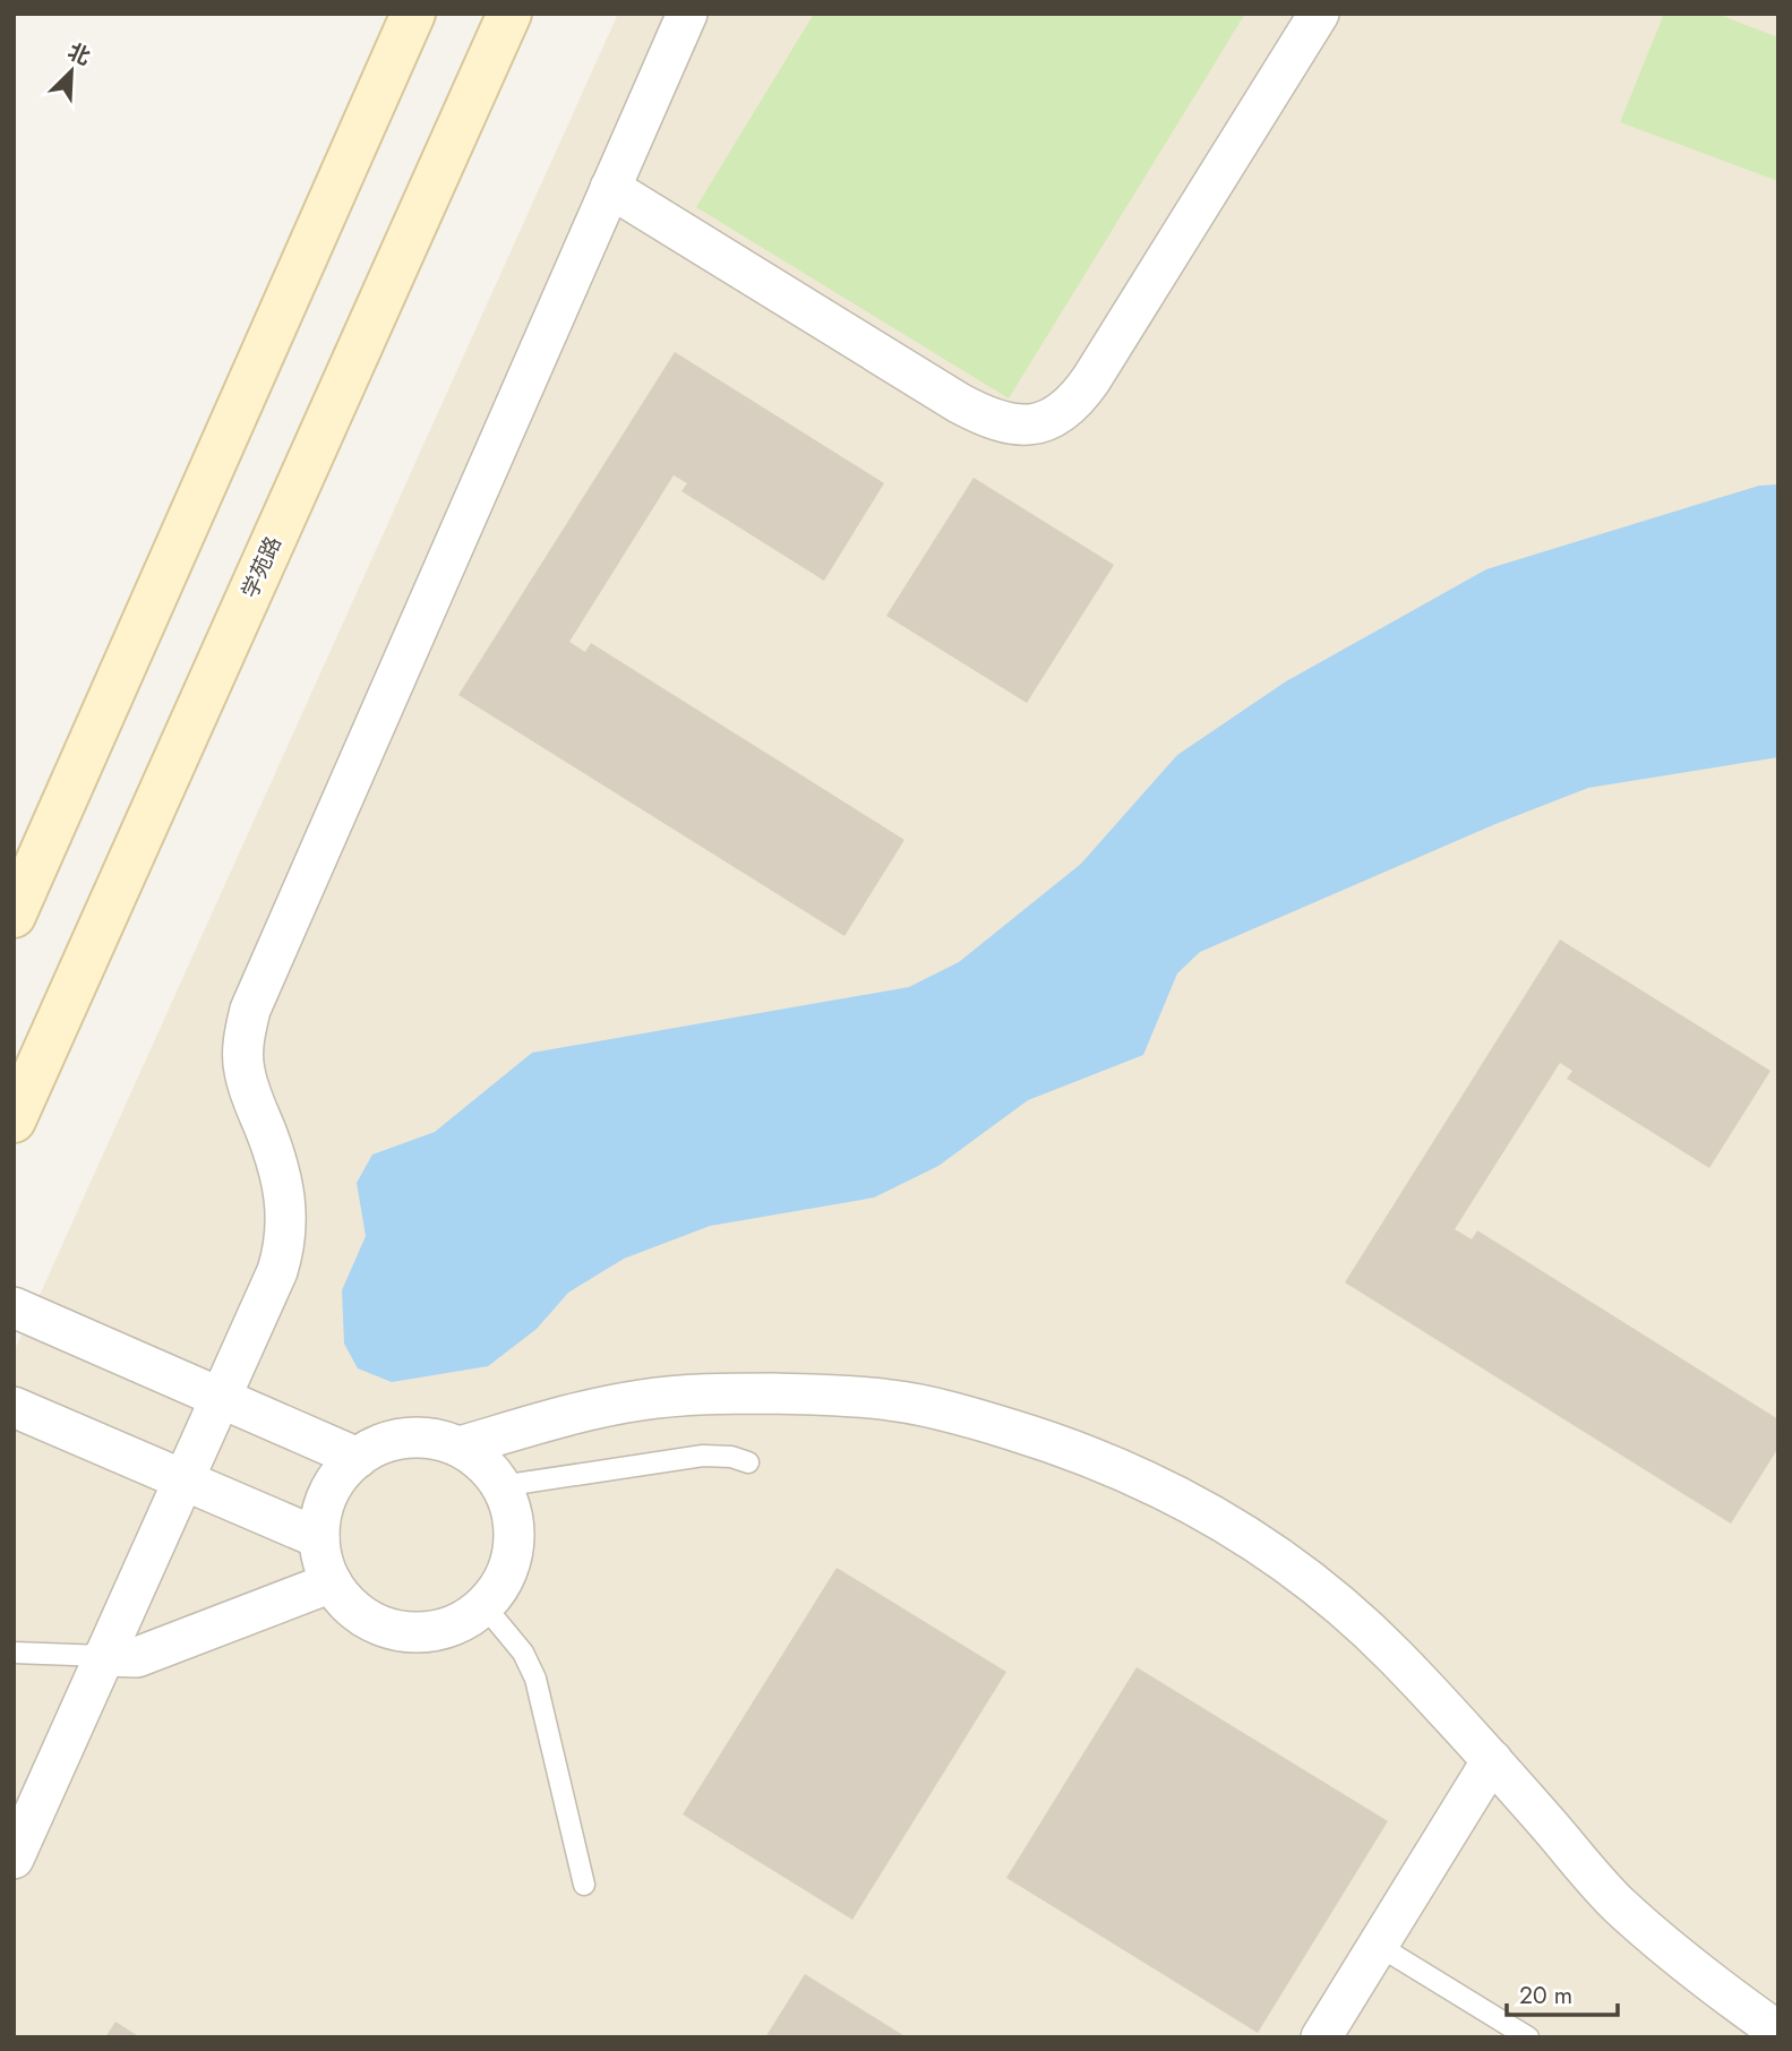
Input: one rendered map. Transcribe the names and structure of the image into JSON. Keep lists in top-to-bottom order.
{
  "streets": {
    "main road": ["学苑路"]
  },
  "scale_bar": "20 m",
  "north": "top right"
}
